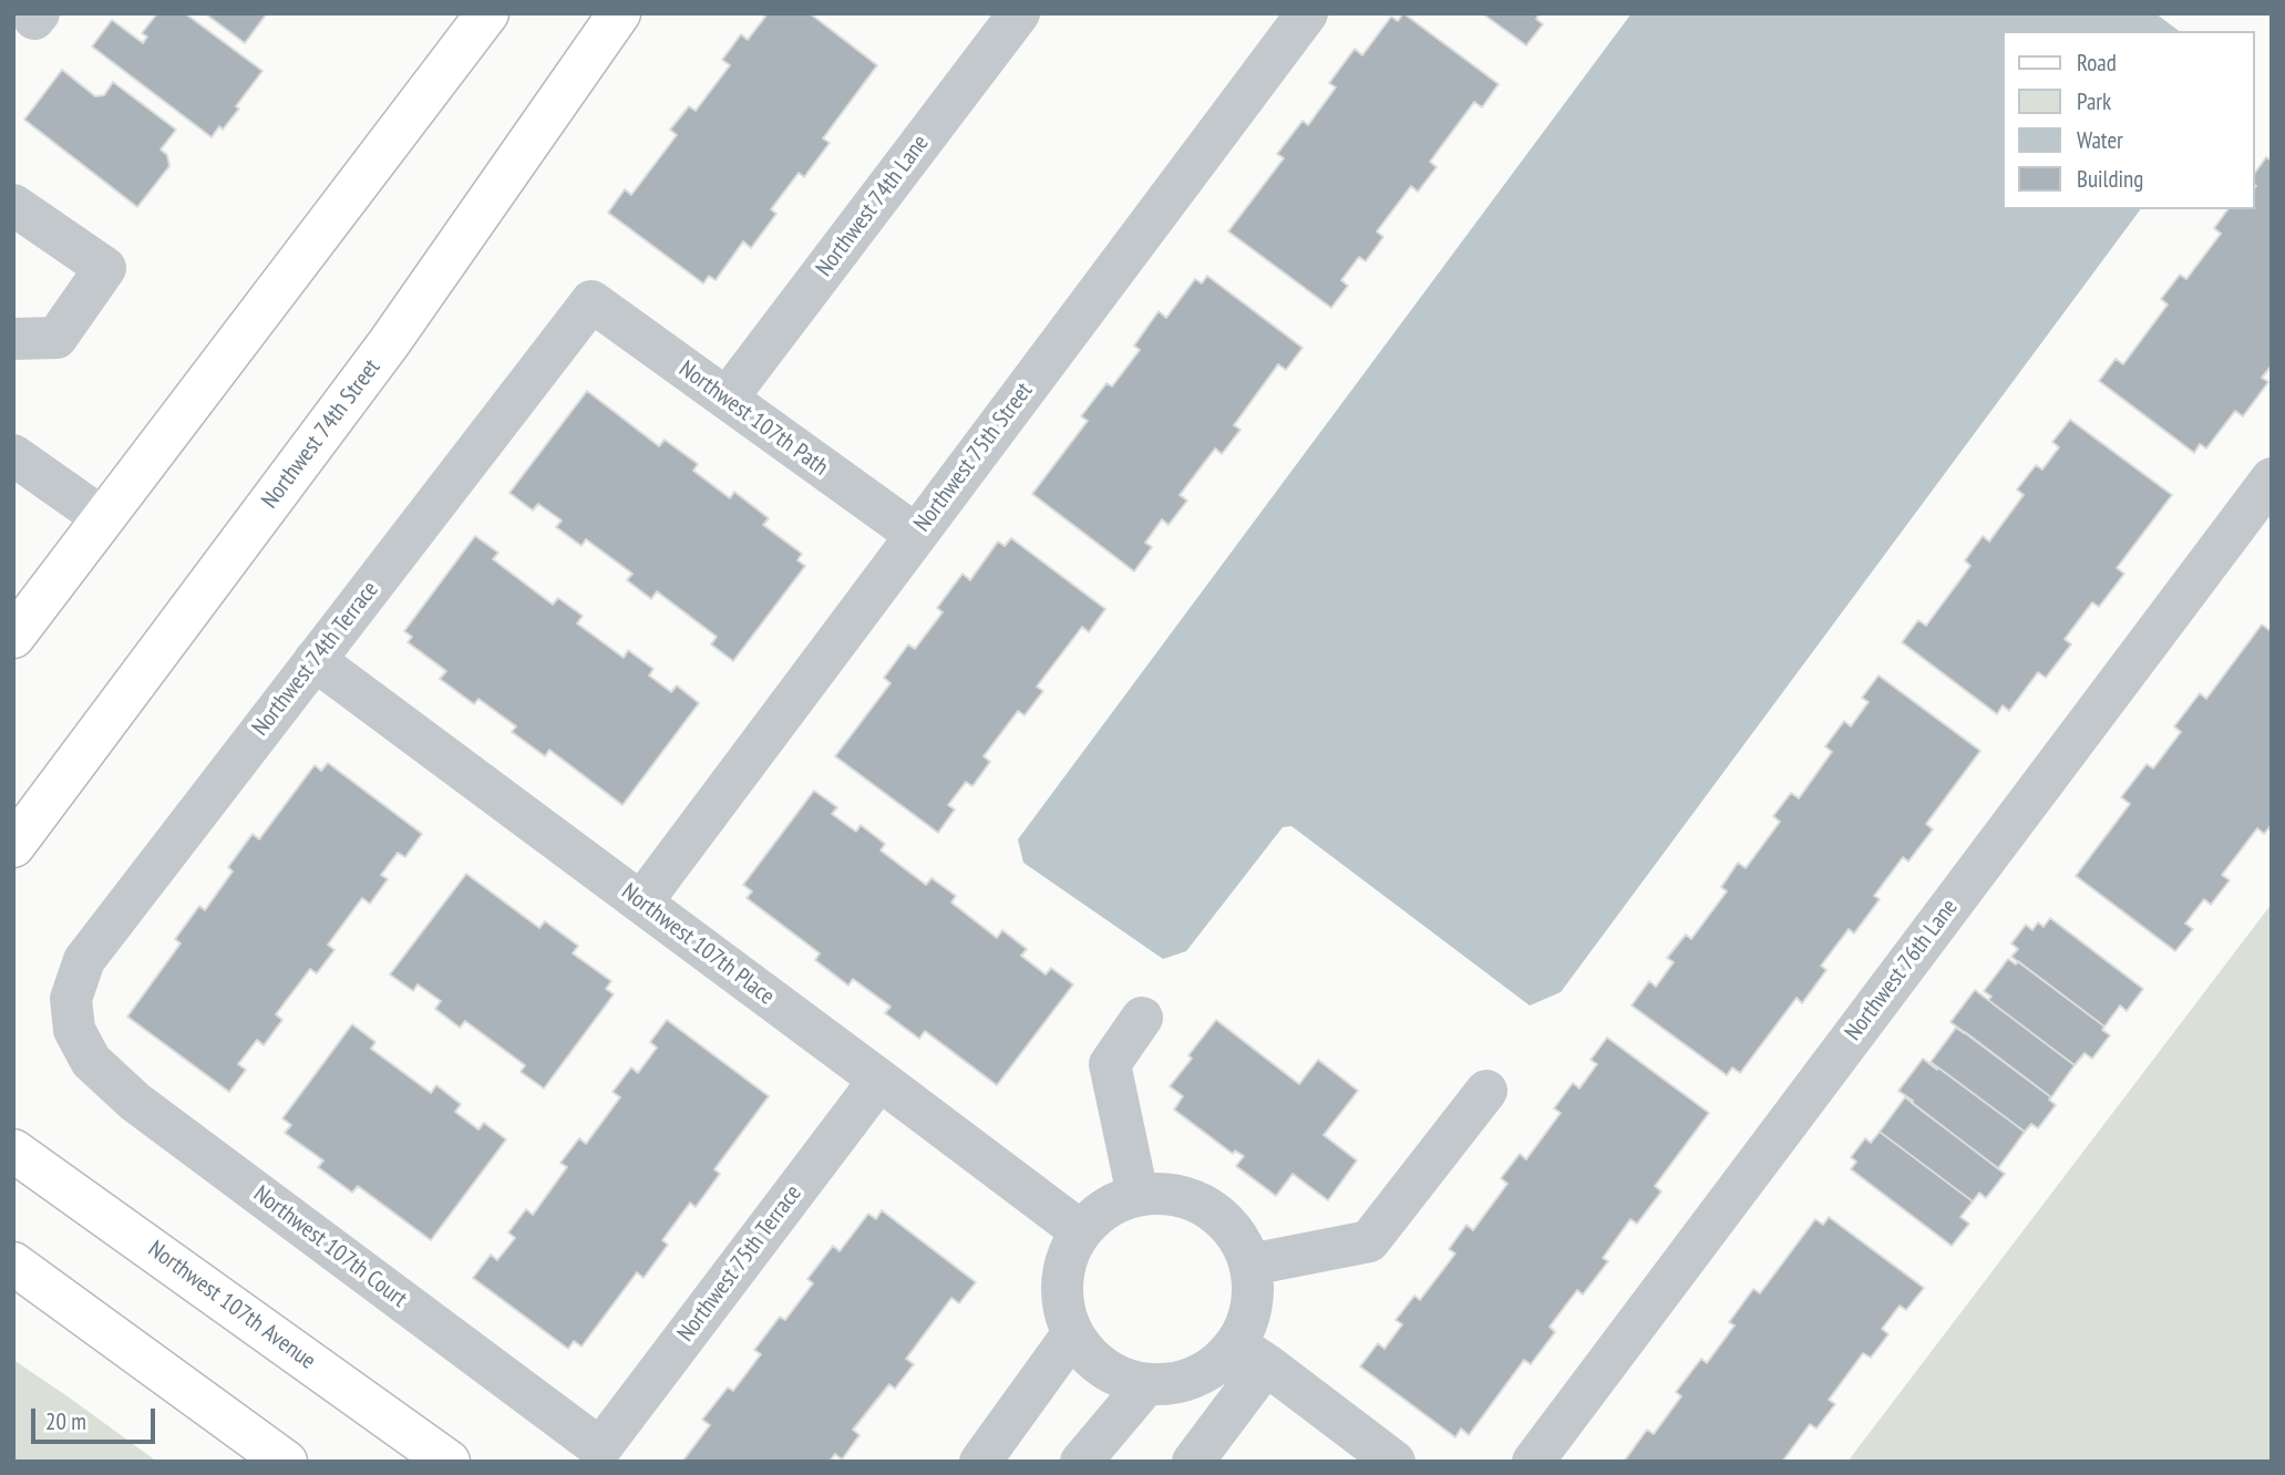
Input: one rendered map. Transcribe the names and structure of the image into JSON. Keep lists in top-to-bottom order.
{
  "streets": {
    "main road": ["Northwest 74th Street", "Northwest 107th Avenue"],
    "street": [
      "Northwest 74th Lane",
      "Northwest 107th Path",
      "Northwest 75th Street",
      "Northwest 74th Terrace",
      "Northwest 107th Place",
      "Northwest 76th Lane",
      "Northwest 107th Court",
      "Northwest 75th Terrace"
    ]
  },
  "crossings": [
    ["Northwest 74th Lane", "Northwest 107th Path"],
    ["Northwest 107th Path", "Northwest 75th Street"],
    ["Northwest 107th Path", "Northwest 74th Terrace"],
    ["Northwest 75th Street", "Northwest 107th Place"],
    ["Northwest 74th Terrace", "Northwest 107th Place"],
    ["Northwest 74th Terrace", "Northwest 107th Court"],
    ["Northwest 107th Place", "Northwest 75th Terrace"],
    ["Northwest 107th Court", "Northwest 75th Terrace"]
  ],
  "legend": [
    "Road",
    "Park",
    "Water",
    "Building"
  ],
  "scale_bar": "20 m"
}
